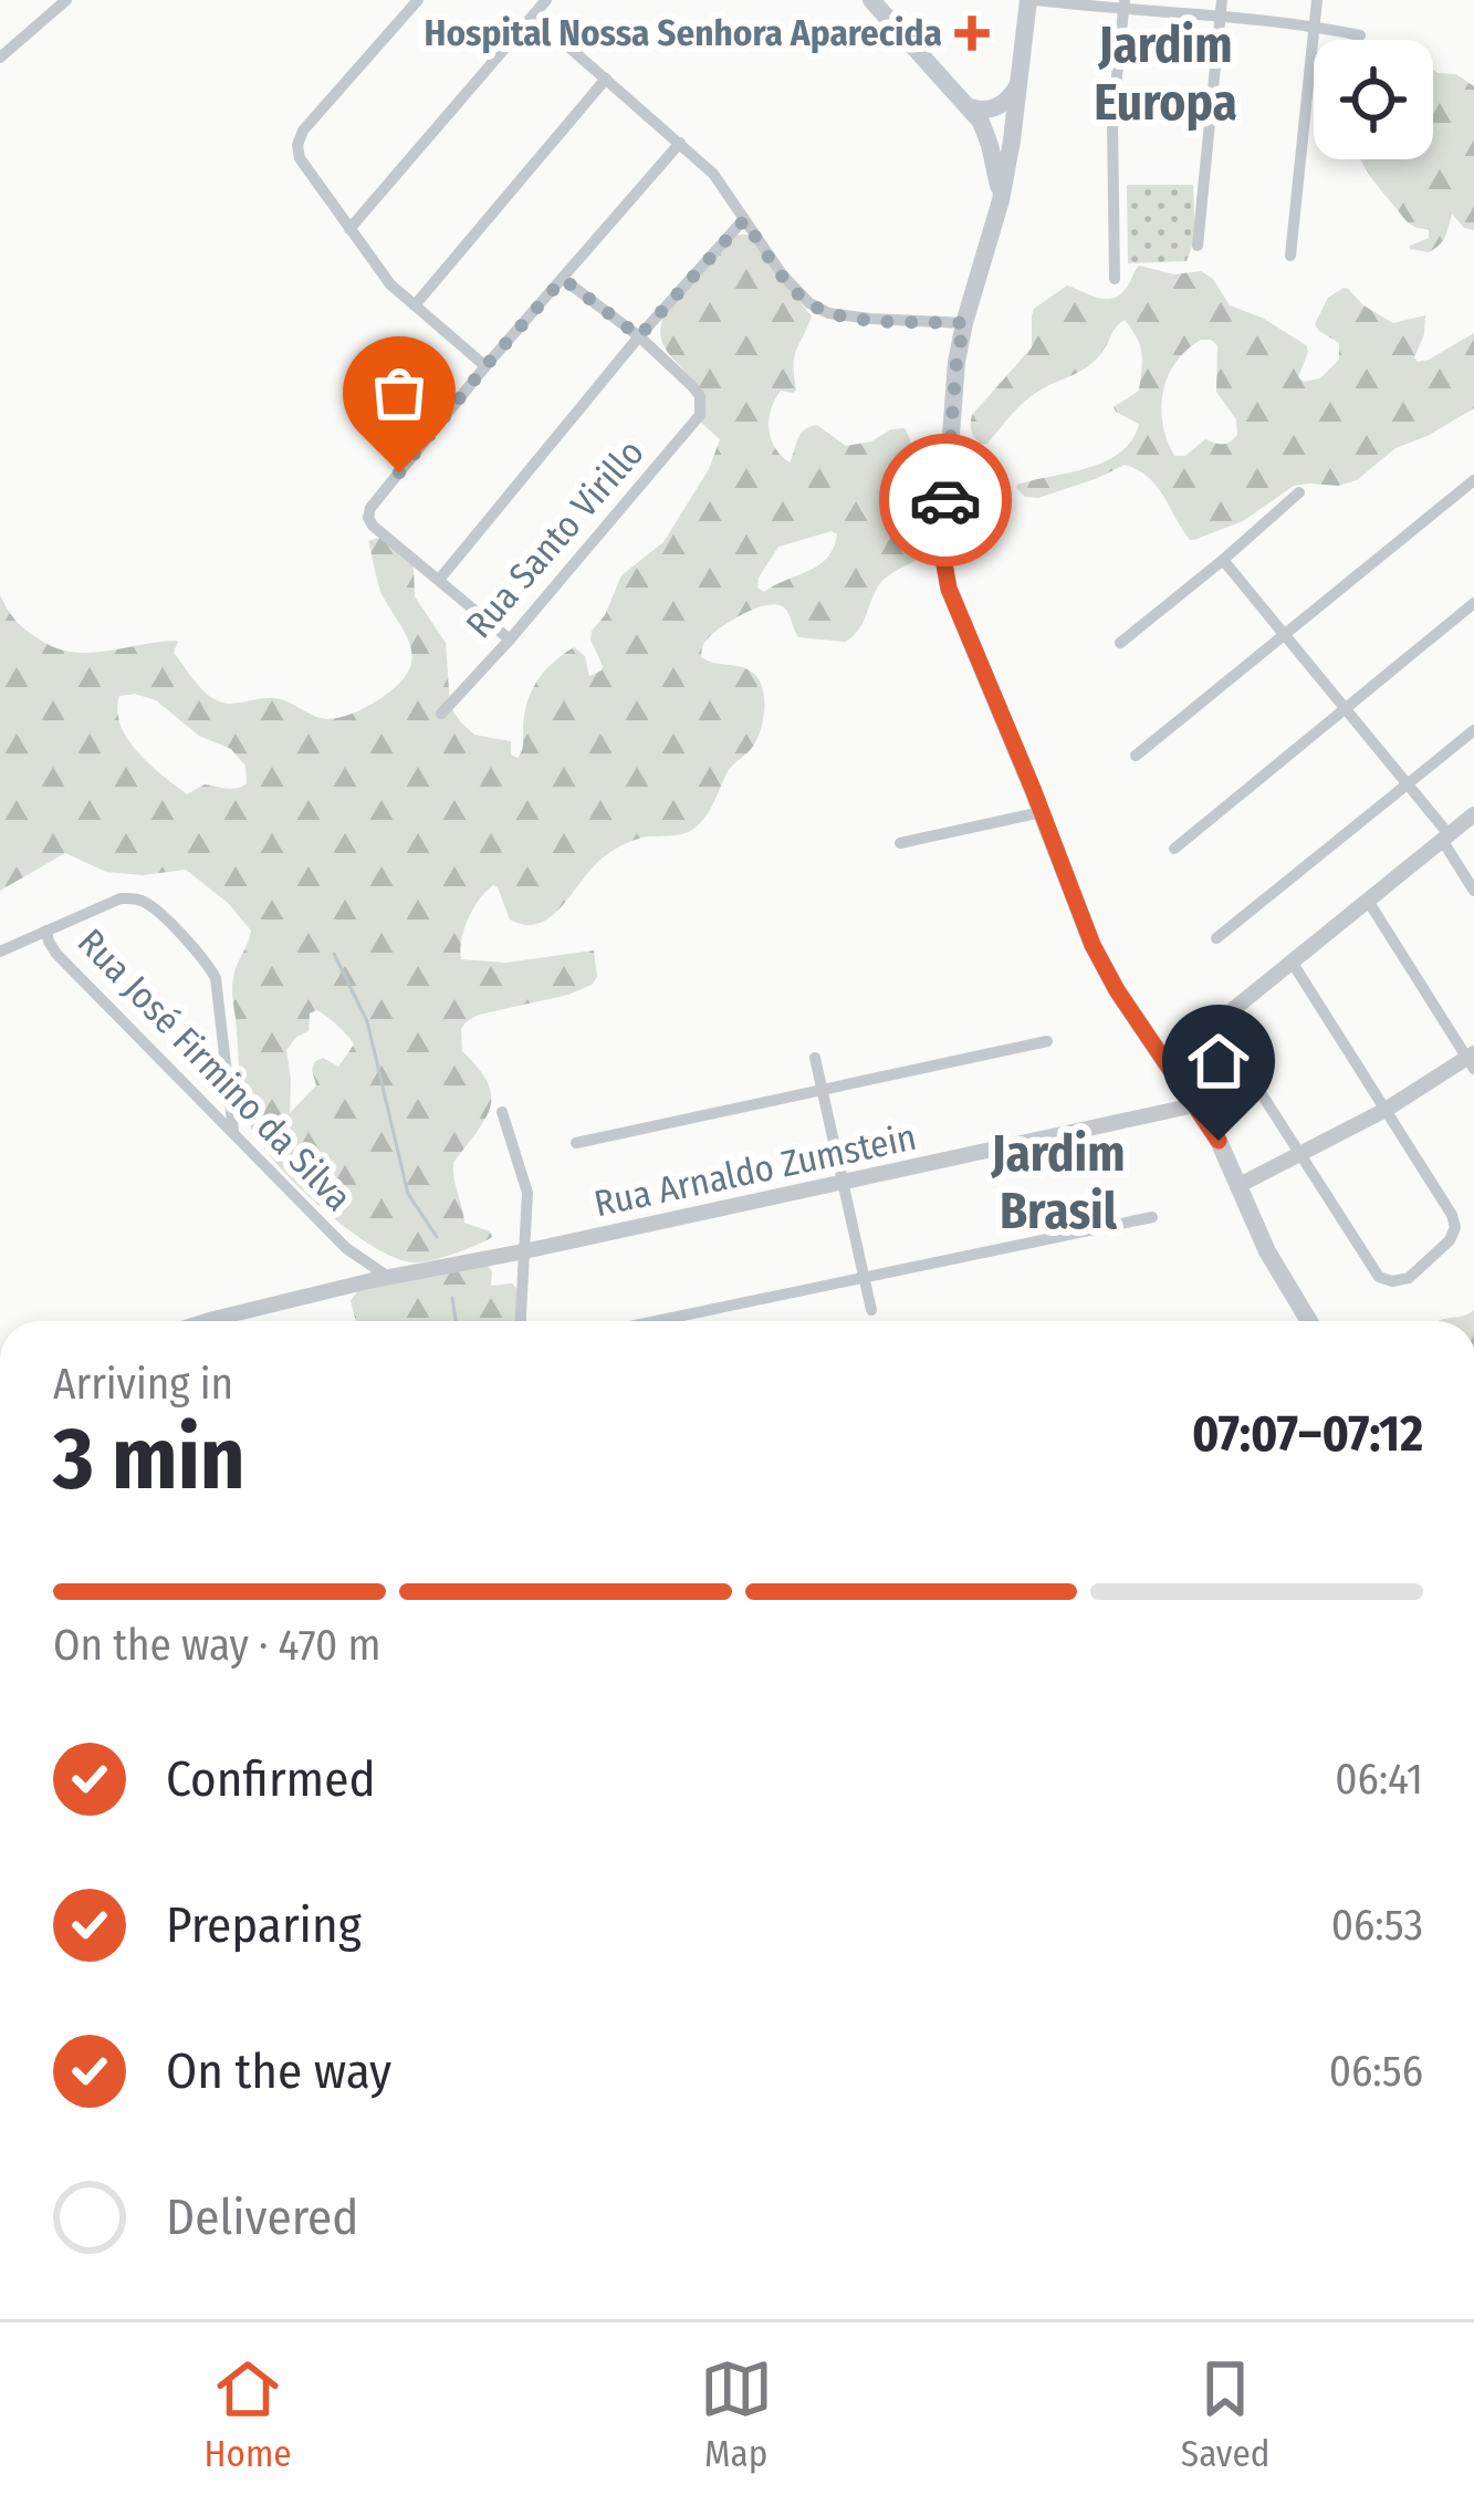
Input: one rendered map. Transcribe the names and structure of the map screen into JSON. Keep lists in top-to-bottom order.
{
  "streets": {
    "street": ["Rua Santo Virillo", "Rua José Firmino da Silva", "Rua Arnaldo Zumstein"]
  },
  "crossings": [
    ["Rua José Firmino da Silva", "Rua Arnaldo Zumstein"]
  ],
  "districts": ["Jardim Europa", "Jardim Brasil"],
  "places": {
    "health": ["Hospital Nossa Senhora Aparecida"]
  },
  "page": {
    "heading": ["3 min", "Arriving in", "07:07–07:12"],
    "bar": "On the way · 470 m",
    "list": [
      ["Confirmed", "06:41"],
      ["Preparing", "06:53"],
      ["On the way", "06:56"],
      "Delivered"
    ],
    "tabs": ["Home", "Map", "Saved"]
  }
}
